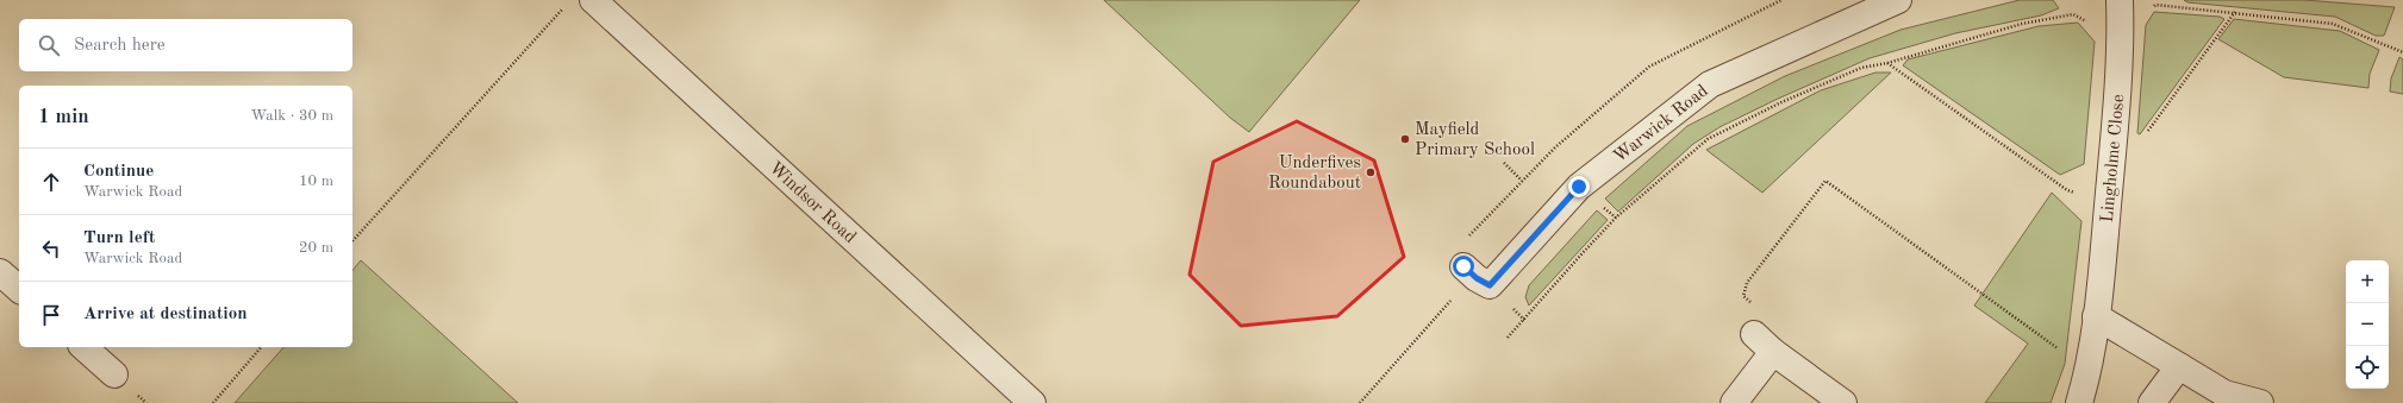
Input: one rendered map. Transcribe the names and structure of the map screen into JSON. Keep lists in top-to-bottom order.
{
  "streets": {
    "street": ["Warwick Road", "Lingholme Close", "Windsor Road"]
  },
  "places": ["Mayfield Primary School", "Underfives Roundabout"],
  "page": {
    "search": "Search here",
    "heading": ["1 min", "Walk · 30 m"],
    "list": [
      ["Continue", "Warwick Road", "10 m"],
      ["Turn left", "Warwick Road", "20 m"],
      "Arrive at destination"
    ],
    "map_buttons": ["+", "−"]
  }
}
